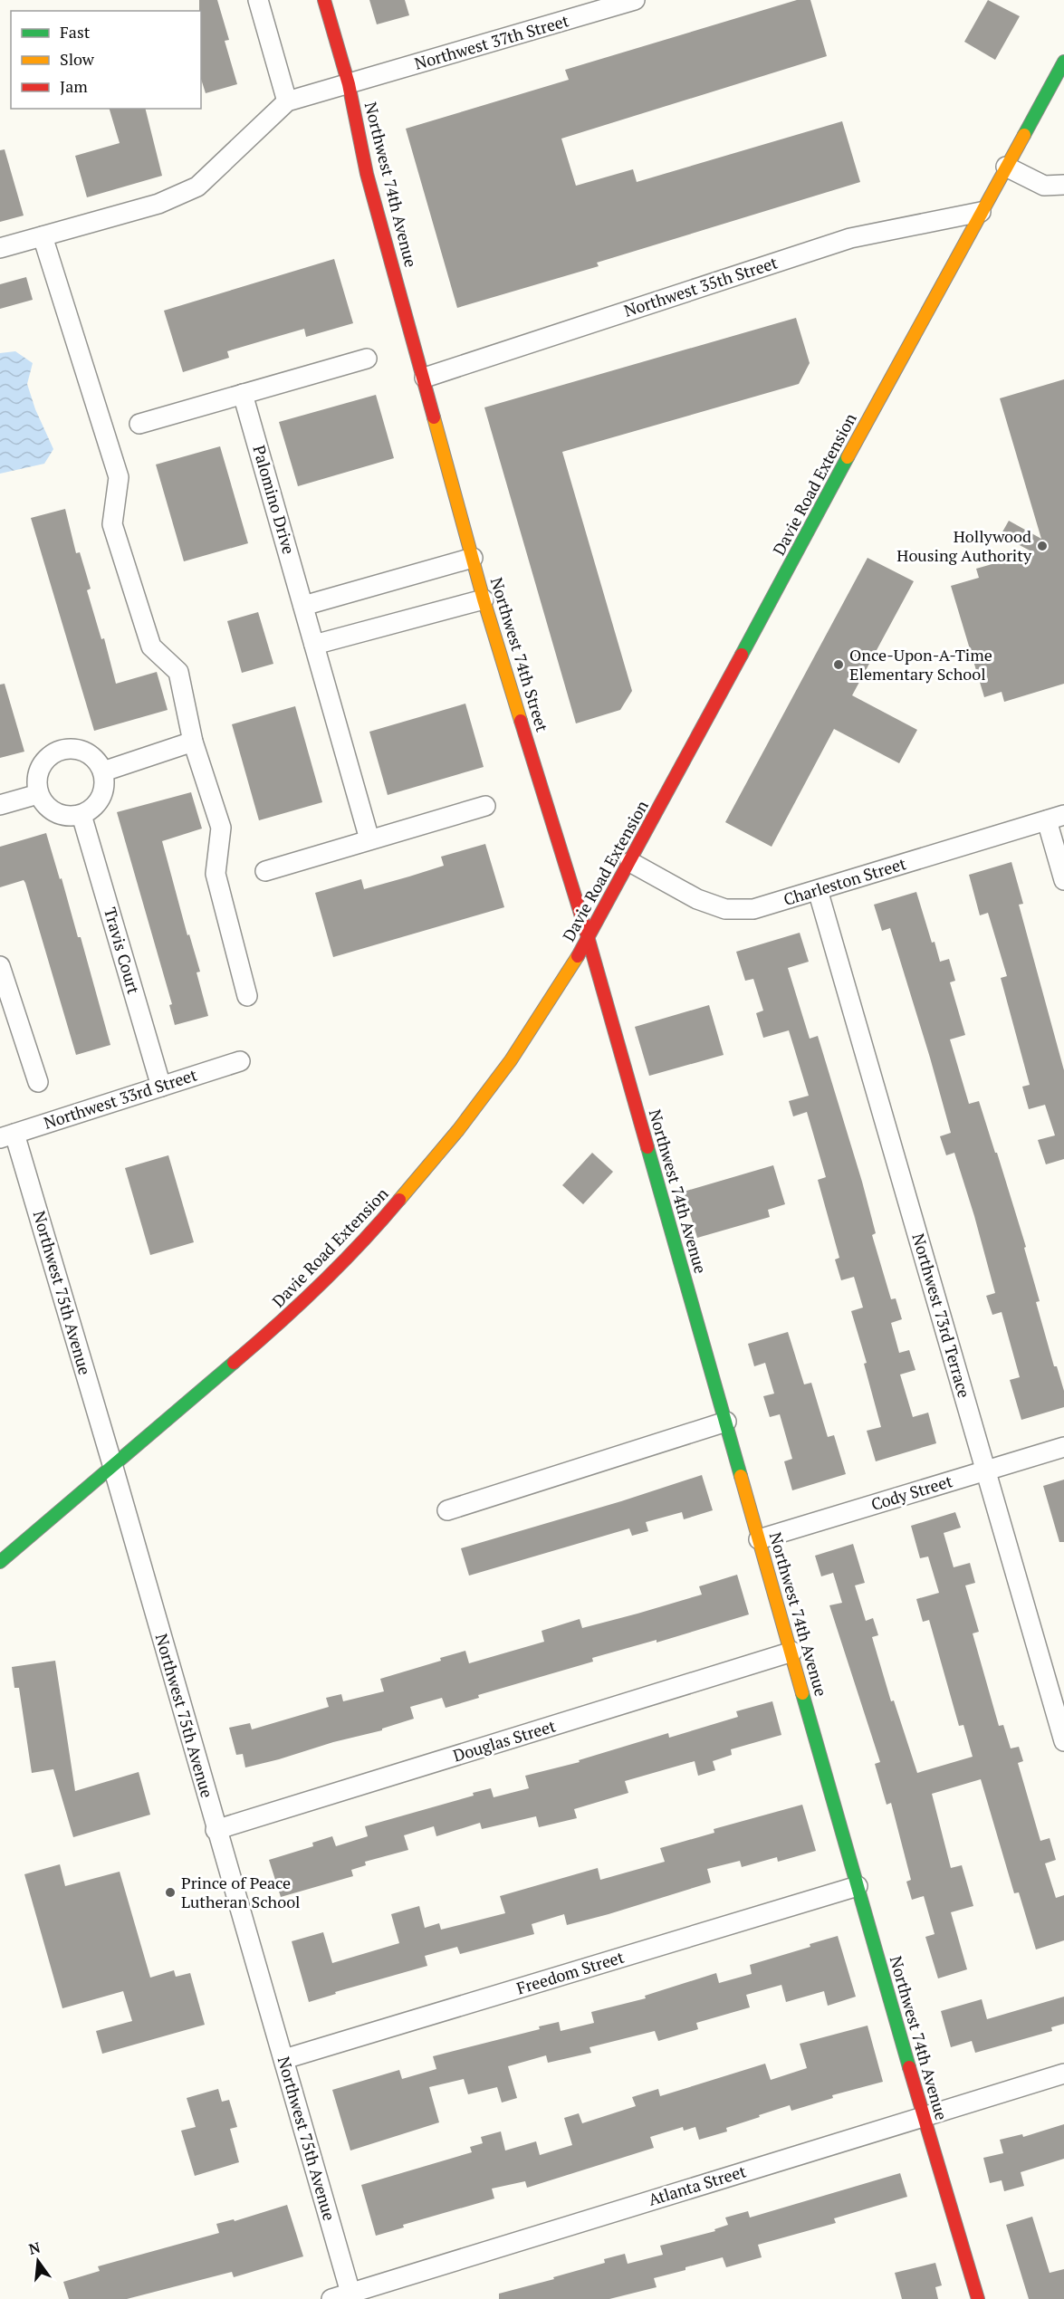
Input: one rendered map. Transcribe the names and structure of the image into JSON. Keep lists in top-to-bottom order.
{
  "streets": {
    "street": [
      "Northwest 37th Street",
      "Northwest 74th Avenue",
      "Northwest 35th Street",
      "Davie Road Extension",
      "Palomino Drive",
      "Northwest 74th Street",
      "Charleston Street",
      "Travis Court",
      "Northwest 33rd Street",
      "Northwest 75th Avenue",
      "Northwest 73rd Terrace",
      "Cody Street",
      "Douglas Street",
      "Freedom Street",
      "Atlanta Street"
    ]
  },
  "crossings": [
    ["Northwest 37th Street", "Northwest 74th Avenue"],
    ["Northwest 74th Avenue", "Northwest 35th Street"],
    ["Northwest 74th Avenue", "Davie Road Extension"],
    ["Northwest 74th Avenue", "Northwest 74th Street"],
    ["Northwest 74th Avenue", "Cody Street"],
    ["Northwest 74th Avenue", "Douglas Street"],
    ["Northwest 74th Avenue", "Freedom Street"],
    ["Northwest 74th Avenue", "Atlanta Street"],
    ["Northwest 35th Street", "Davie Road Extension"],
    ["Northwest 35th Street", "Northwest 74th Street"],
    ["Davie Road Extension", "Northwest 74th Street"],
    ["Davie Road Extension", "Charleston Street"],
    ["Davie Road Extension", "Northwest 75th Avenue"],
    ["Charleston Street", "Northwest 73rd Terrace"],
    ["Travis Court", "Northwest 33rd Street"],
    ["Northwest 33rd Street", "Northwest 75th Avenue"],
    ["Northwest 75th Avenue", "Douglas Street"],
    ["Northwest 75th Avenue", "Freedom Street"],
    ["Northwest 75th Avenue", "Atlanta Street"],
    ["Northwest 73rd Terrace", "Cody Street"]
  ],
  "places": ["Hollywood Housing Authority", "Once-Upon-A-Time Elementary School", "Prince of Peace Lutheran School"],
  "legend": ["Fast", "Slow", "Jam"],
  "north": "top"
}
